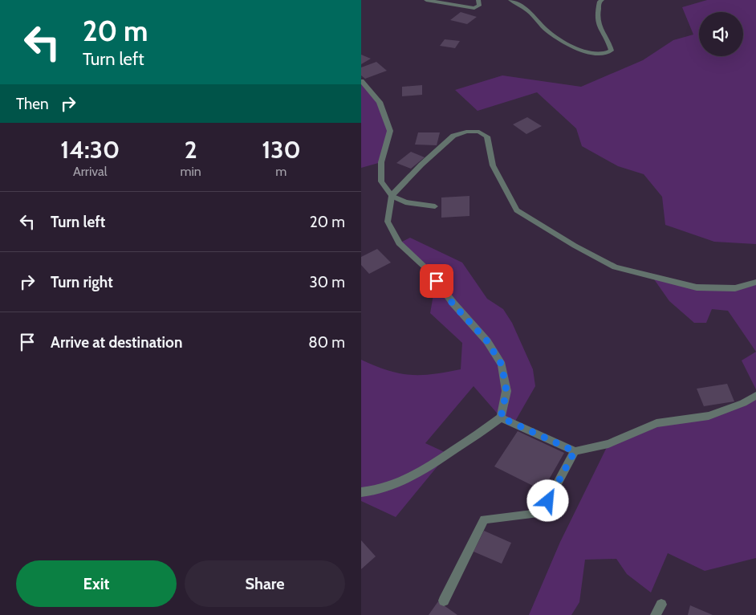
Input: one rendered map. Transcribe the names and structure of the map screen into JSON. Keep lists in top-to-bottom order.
{
  "page": {
    "turn": ["20 m", "Turn left"],
    "then": "Then",
    "eta": [
      "14:30",
      "Arrival",
      "2",
      "min",
      "130",
      "m"
    ],
    "list": [
      {
        "name": "Turn left",
        "value": "20 m"
      },
      {
        "name": "Turn right",
        "value": "30 m"
      },
      {
        "name": "Arrive at destination",
        "value": "80 m"
      }
    ],
    "buttons": ["Exit", "Share"]
  }
}
